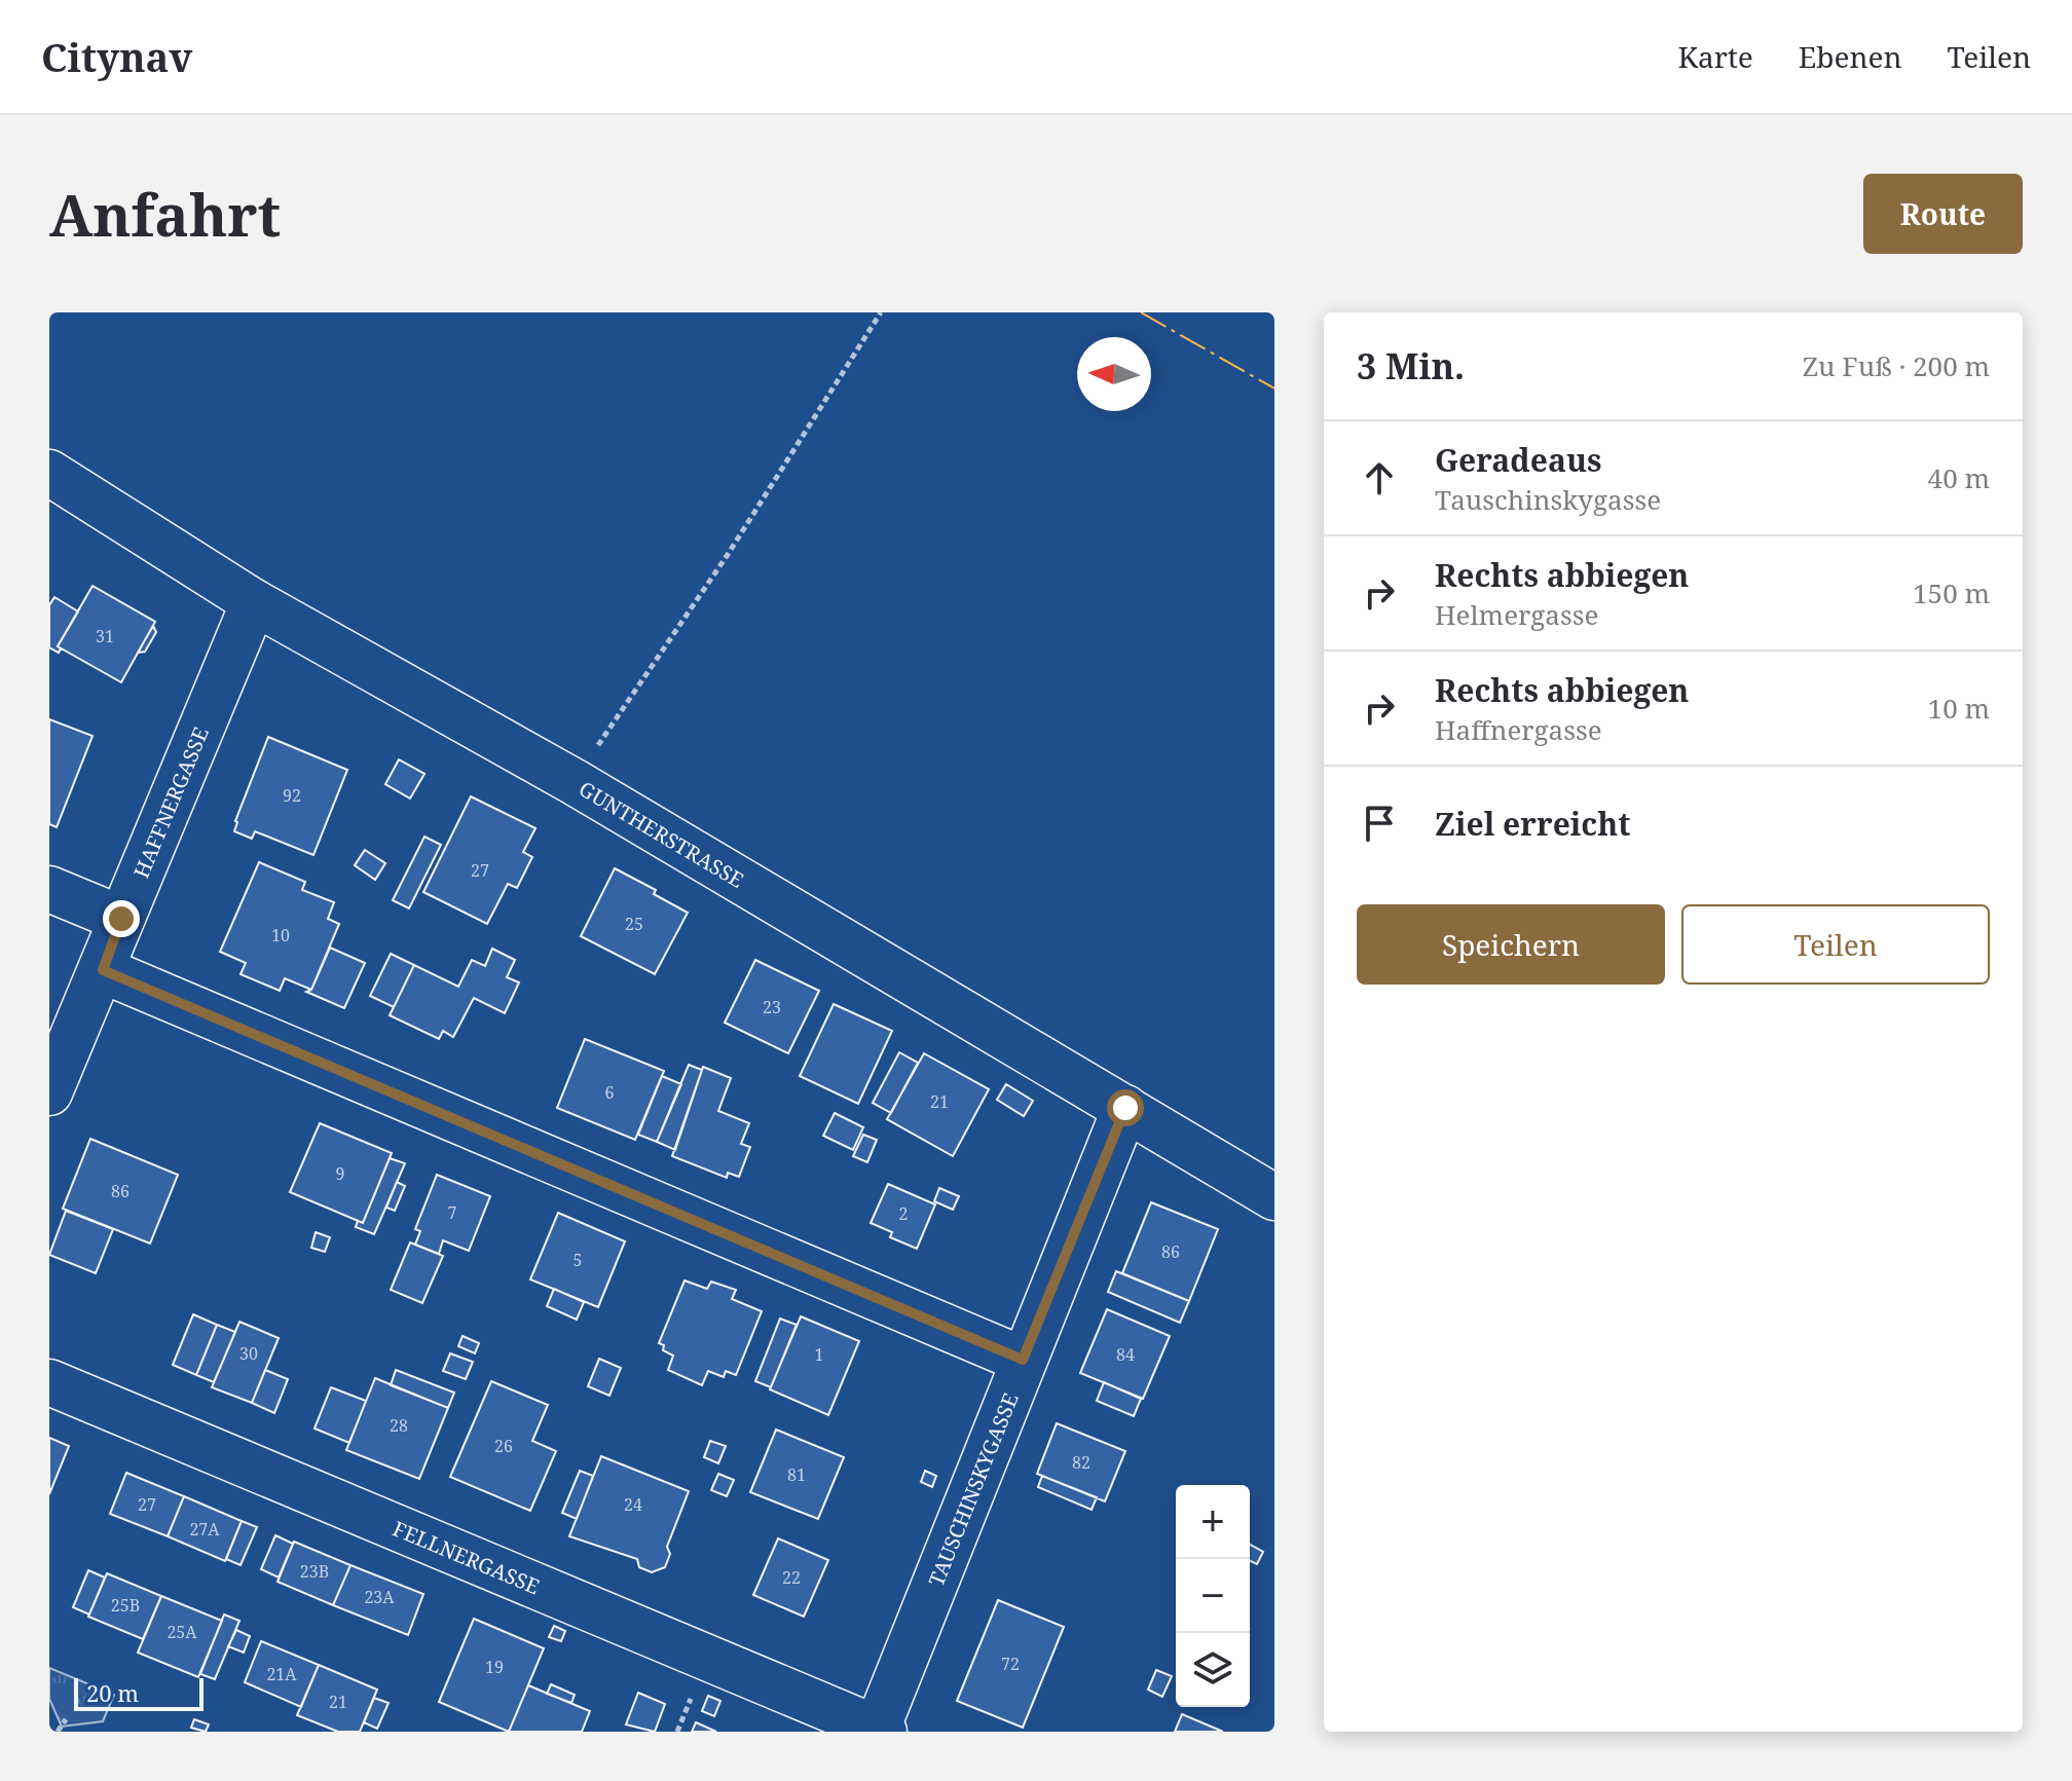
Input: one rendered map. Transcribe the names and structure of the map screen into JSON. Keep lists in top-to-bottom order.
{
  "streets": {
    "street": [
      "HAFFNERGASSE",
      "GUNTHERSTRASSE",
      "TAUSCHINSKYGASSE",
      "FELLNERGASSE"
    ]
  },
  "crossings": [
    ["HAFFNERGASSE", "GUNTHERSTRASSE"],
    ["GUNTHERSTRASSE", "TAUSCHINSKYGASSE"],
    ["TAUSCHINSKYGASSE", "FELLNERGASSE"]
  ],
  "house_numbers": [
    "31",
    "92",
    "27",
    "25",
    "10",
    "23",
    "6",
    "21",
    "9",
    "86",
    "7",
    "2",
    "86",
    "5",
    "30",
    "1",
    "84",
    "28",
    "26",
    "82",
    "81",
    "27",
    "24",
    "27A",
    "23B",
    "22",
    "23A",
    "25B",
    "25A",
    "72",
    "19",
    "21A",
    "21"
  ],
  "scale_bar": "20 m",
  "north": "left",
  "page": {
    "header": "Citynav",
    "nav": ["Karte", "Ebenen", "Teilen"],
    "buttons": [
      "Route",
      ["Speichern", "Teilen"]
    ],
    "title": "Anfahrt",
    "heading": ["3 Min.", "Zu Fuß · 200 m"],
    "list": [
      ["Geradeaus", "Tauschinskygasse", "40 m"],
      ["Rechts abbiegen", "Helmergasse", "150 m"],
      ["Rechts abbiegen", "Haffnergasse", "10 m"],
      "Ziel erreicht"
    ],
    "map_buttons": ["+", "−"],
    "scale": "20 m"
  }
}
